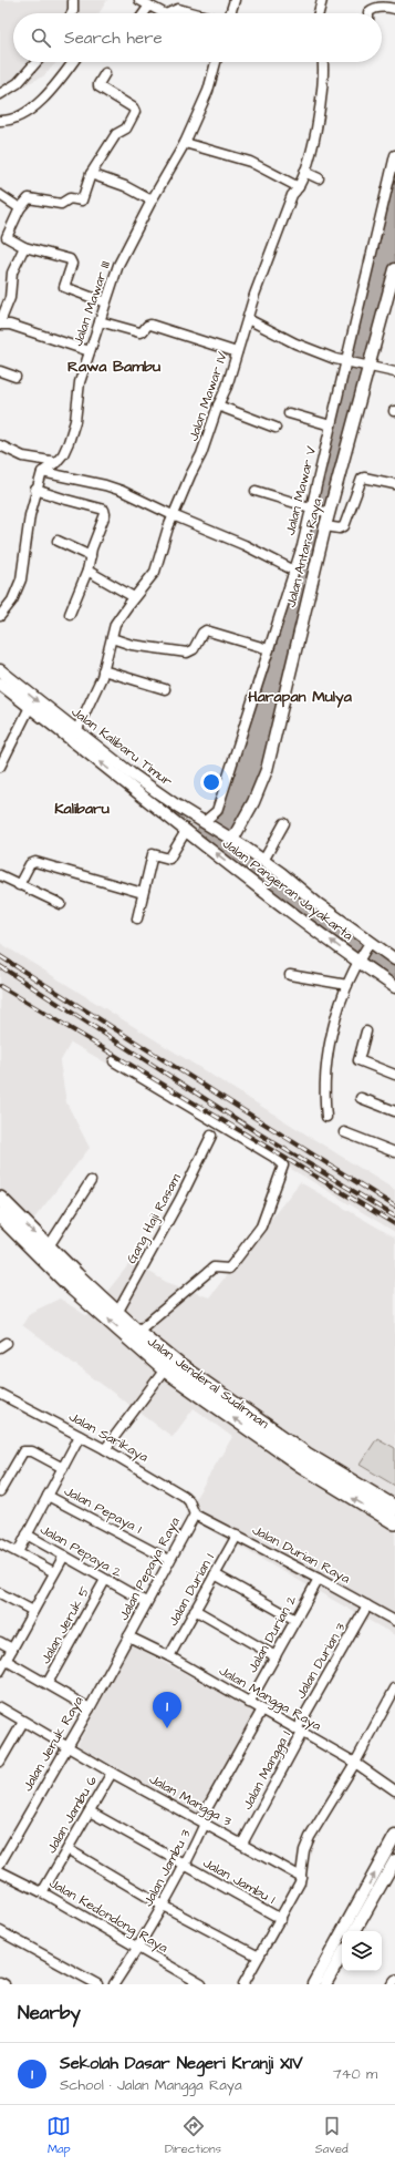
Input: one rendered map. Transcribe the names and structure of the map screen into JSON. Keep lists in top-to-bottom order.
{
  "streets": {
    "highway": ["Jalan Jenderal Sudirman"],
    "street": [
      "Jalan Mawar III",
      "Jalan Mawar IV",
      "Jalan Mawar V",
      "Jalan Antara Raya",
      "Jalan Kalibaru Timur",
      "Jalan Pangeran Jayakarta",
      "Gang Haji Rasam",
      "Jalan Sarikaya",
      "Jalan Pepaya 1",
      "Jalan Pepaya 2",
      "Jalan Durian Raya",
      "Jalan Pepaya Raya",
      "Jalan Durian 1",
      "Jalan Jeruk 5",
      "Jalan Durian 2",
      "Jalan Durian 3",
      "Jalan Mangga Raya",
      "Jalan Jeruk Raya",
      "Jalan Mangga 1",
      "Jalan Mangga 3",
      "Jalan Jambu 6",
      "Jalan Jambu 3",
      "Jalan Jambu 1",
      "Jalan Kedondong Raya"
    ]
  },
  "crossings": [
    ["Jalan Mawar IV", "Jalan Kalibaru Timur"],
    ["Jalan Mawar V", "Jalan Kalibaru Timur"],
    ["Jalan Antara Raya", "Jalan Kalibaru Timur"],
    ["Jalan Antara Raya", "Jalan Pangeran Jayakarta"],
    ["Jalan Kalibaru Timur", "Jalan Pangeran Jayakarta"],
    ["Gang Haji Rasam", "Jalan Jenderal Sudirman"],
    ["Jalan Sarikaya", "Jalan Durian Raya"],
    ["Jalan Sarikaya", "Jalan Pepaya Raya"],
    ["Jalan Pepaya 1", "Jalan Pepaya Raya"],
    ["Jalan Pepaya 2", "Jalan Pepaya Raya"],
    ["Jalan Pepaya 2", "Jalan Jeruk 5"],
    ["Jalan Durian Raya", "Jalan Pepaya Raya"],
    ["Jalan Durian Raya", "Jalan Durian 1"],
    ["Jalan Durian Raya", "Jalan Durian 2"],
    ["Jalan Durian Raya", "Jalan Durian 3"],
    ["Jalan Pepaya Raya", "Jalan Mangga Raya"],
    ["Jalan Pepaya Raya", "Jalan Jeruk Raya"],
    ["Jalan Durian 1", "Jalan Mangga Raya"],
    ["Jalan Durian 2", "Jalan Mangga Raya"],
    ["Jalan Durian 3", "Jalan Mangga Raya"],
    ["Jalan Durian 3", "Jalan Mangga 1"],
    ["Jalan Mangga Raya", "Jalan Jeruk Raya"],
    ["Jalan Mangga Raya", "Jalan Mangga 1"],
    ["Jalan Mangga Raya", "Jalan Jambu 3"],
    ["Jalan Jeruk Raya", "Jalan Mangga 3"],
    ["Jalan Jeruk Raya", "Jalan Kedondong Raya"],
    ["Jalan Mangga 1", "Jalan Mangga 3"],
    ["Jalan Mangga 3", "Jalan Jambu 6"],
    ["Jalan Mangga 3", "Jalan Jambu 3"],
    ["Jalan Jambu 6", "Jalan Jambu 1"],
    ["Jalan Jambu 6", "Jalan Kedondong Raya"],
    ["Jalan Jambu 3", "Jalan Jambu 1"],
    ["Jalan Jambu 3", "Jalan Kedondong Raya"]
  ],
  "districts": ["Rawa Bambu", "Harapan Mulya", "Kalibaru"],
  "page": {
    "search": "Search here",
    "pins": "1",
    "heading": "Nearby",
    "list": [
      {
        "mark": "1",
        "name": "Sekolah Dasar Negeri Kranji XIV",
        "note": "School · Jalan Mangga Raya",
        "value": "740 m"
      }
    ],
    "nav": ["Map", "Directions", "Saved"]
  }
}
